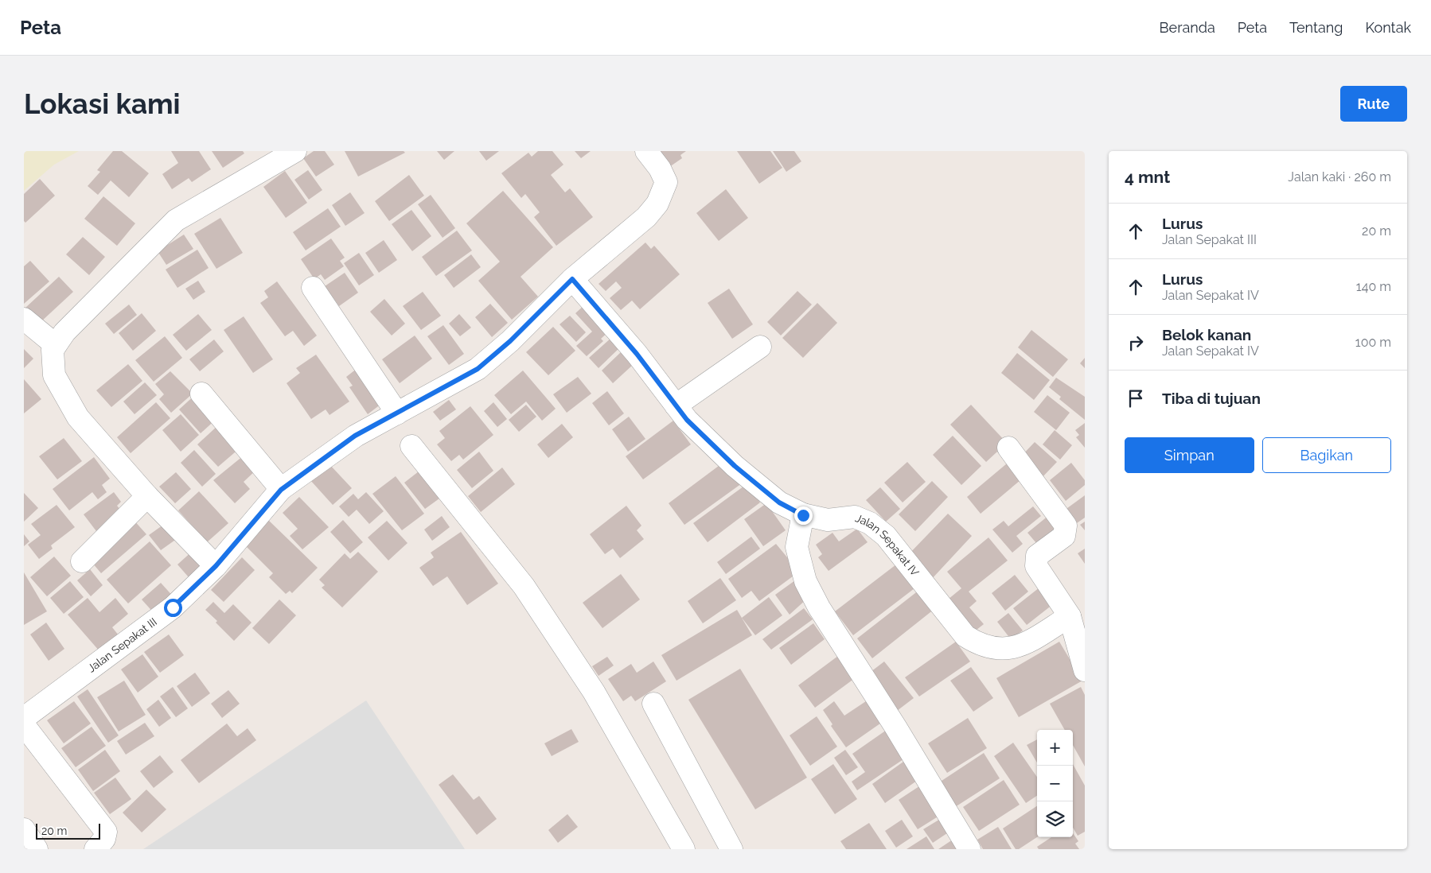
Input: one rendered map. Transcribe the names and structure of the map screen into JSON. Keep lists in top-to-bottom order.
{
  "streets": {
    "street": ["Jalan Sepakat IV", "Jalan Sepakat III"]
  },
  "scale_bar": "20 m",
  "page": {
    "header": "Peta",
    "nav": [
      "Beranda",
      "Peta",
      "Tentang",
      "Kontak"
    ],
    "buttons": [
      "Rute",
      ["Simpan", "Bagikan"]
    ],
    "title": "Lokasi kami",
    "heading": ["4 mnt", "Jalan kaki · 260 m"],
    "list": [
      ["Lurus", "Jalan Sepakat III", "20 m"],
      ["Lurus", "Jalan Sepakat IV", "140 m"],
      ["Belok kanan", "Jalan Sepakat IV", "100 m"],
      "Tiba di tujuan"
    ],
    "map_buttons": ["+", "−"],
    "scale": "20 m"
  }
}
